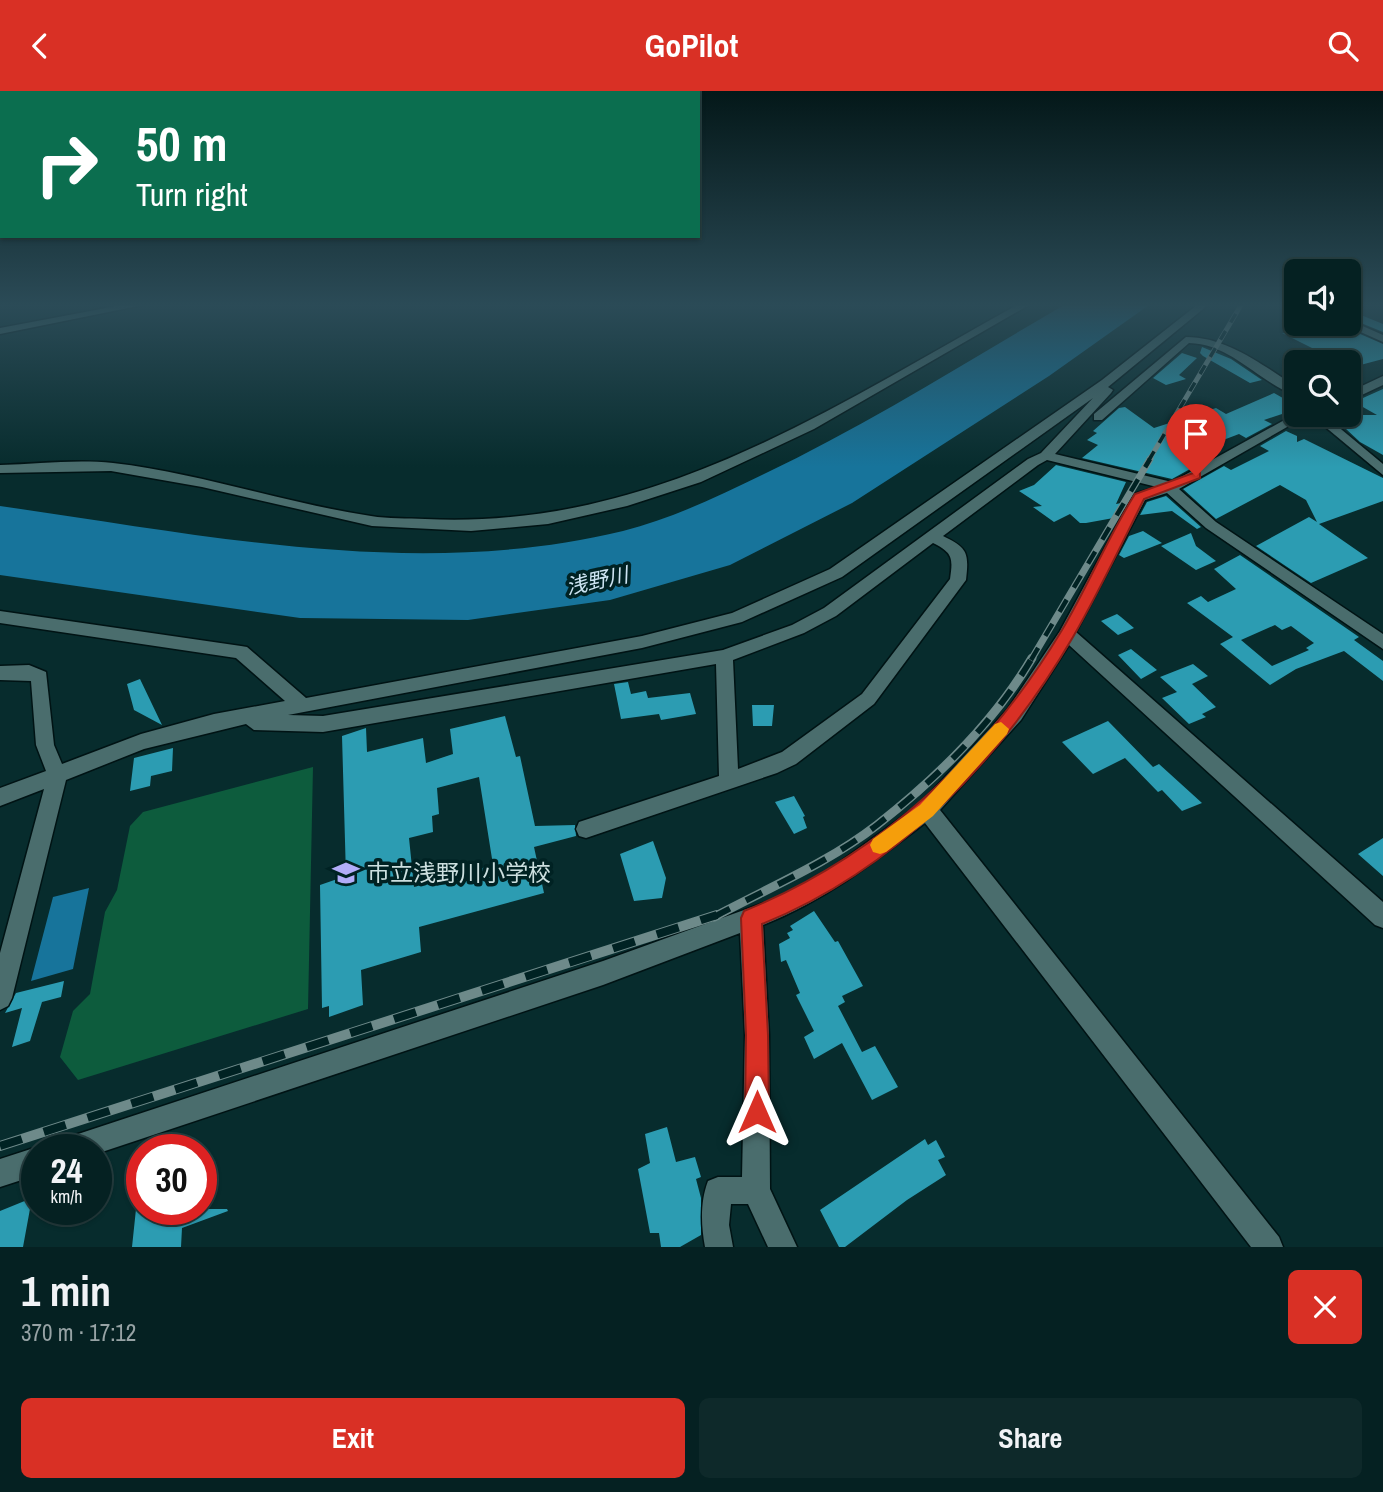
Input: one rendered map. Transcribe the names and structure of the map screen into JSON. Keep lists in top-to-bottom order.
{
  "water": ["浅野川"],
  "places": {
    "school or university": ["市立浅野川小学校"]
  },
  "page": {
    "header": "GoPilot",
    "turn": ["50 m", "Turn right"],
    "speed": "24 km/h",
    "limit": "30",
    "heading": ["1 min", "370 m · 17:12"],
    "buttons": ["Exit", "Share"]
  }
}
